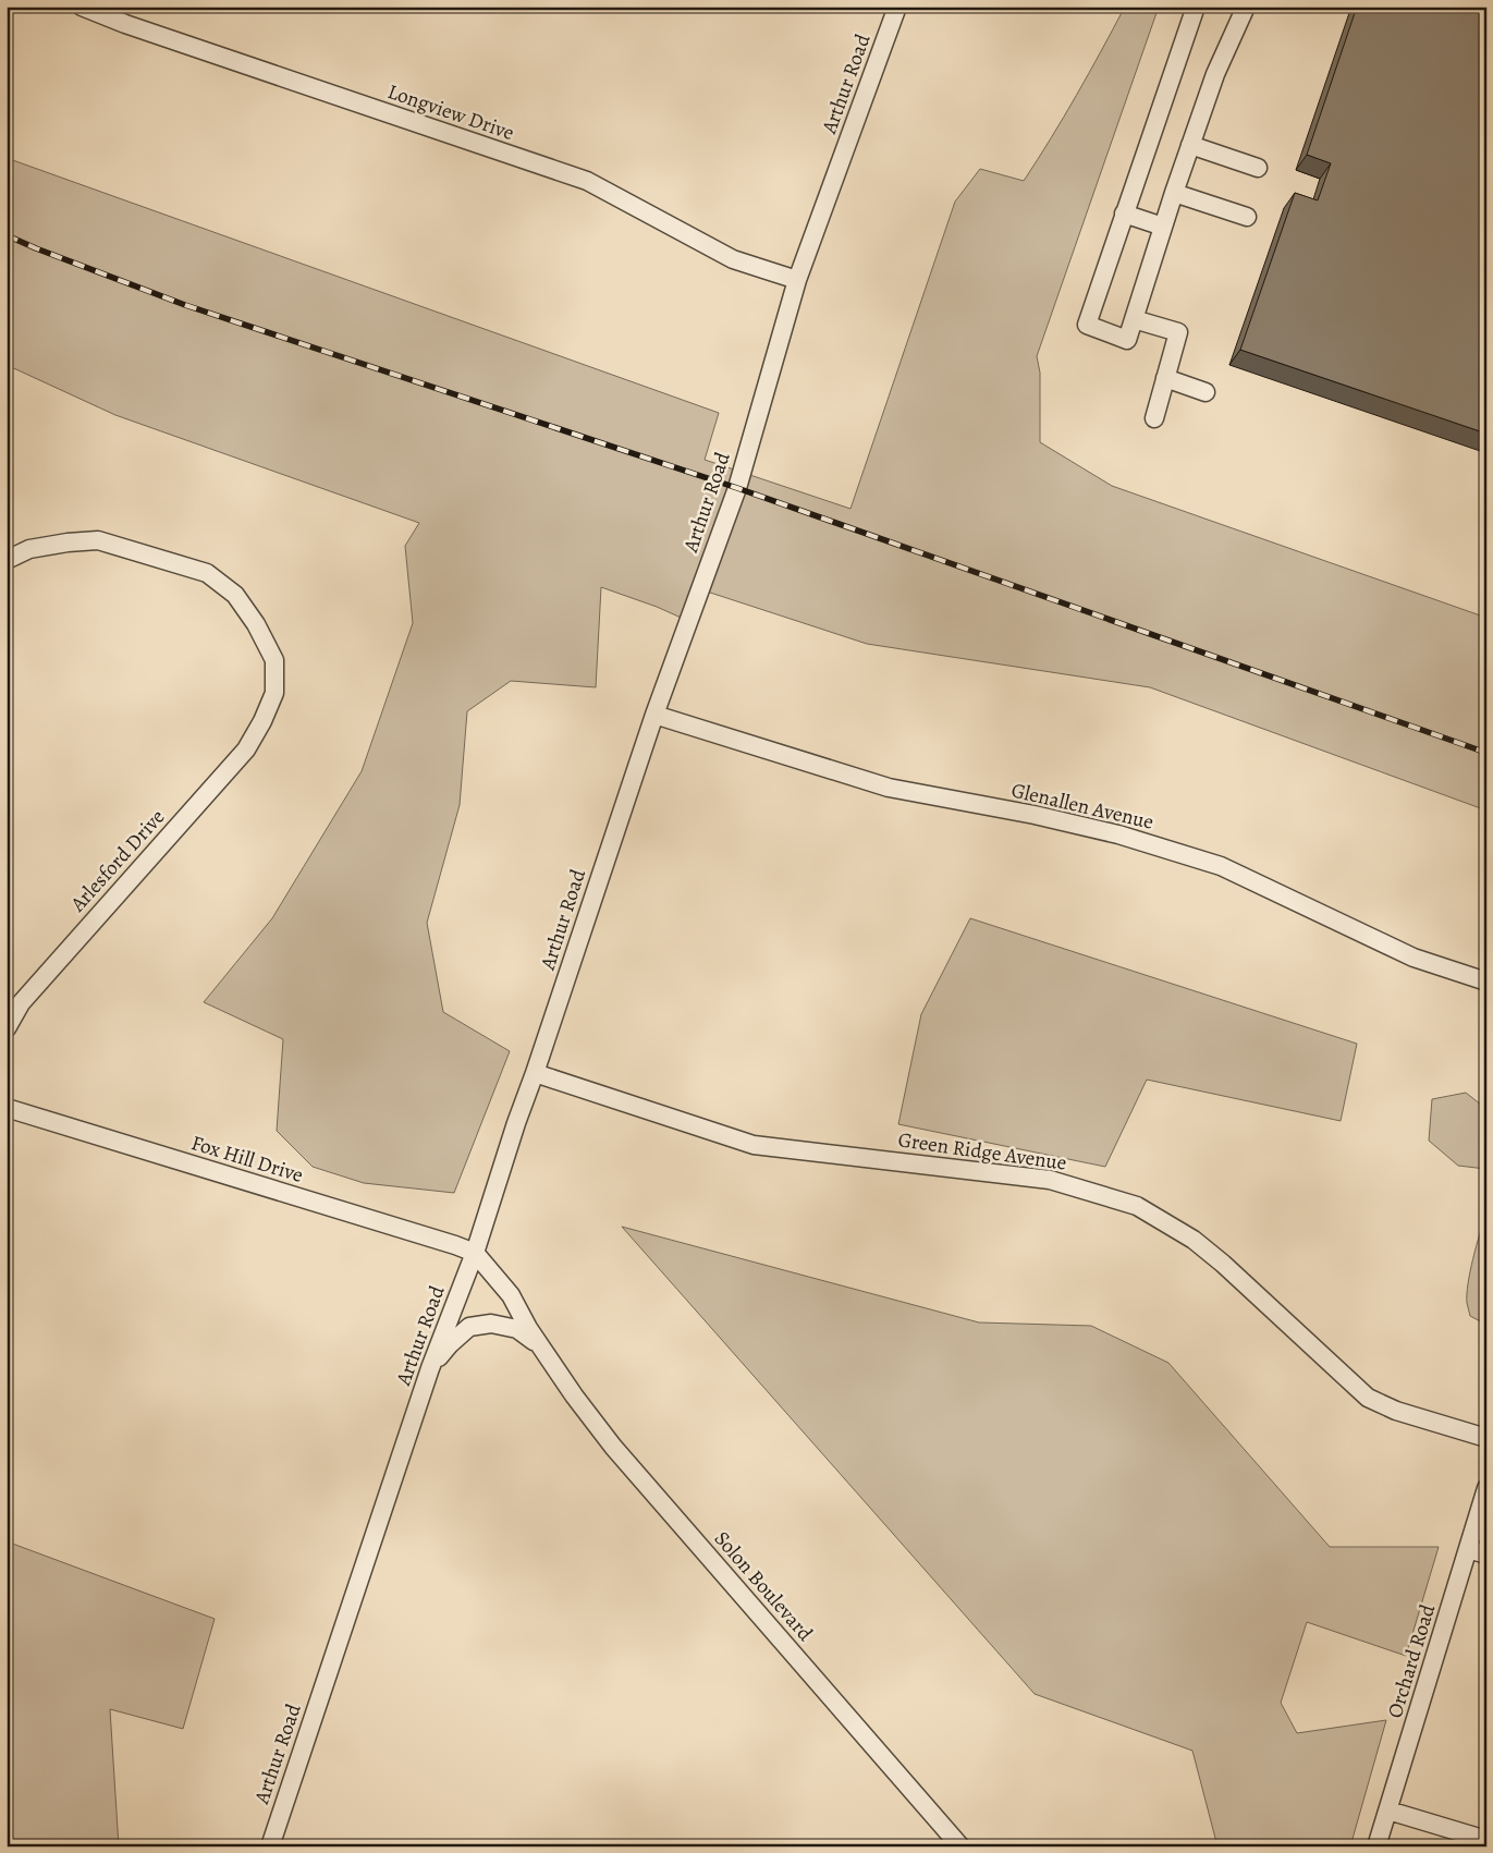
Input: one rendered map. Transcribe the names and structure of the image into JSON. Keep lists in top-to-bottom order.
{
  "streets": {
    "street": [
      "Arthur Road",
      "Longview Drive",
      "Glenallen Avenue",
      "Arlesford Drive",
      "Green Ridge Avenue",
      "Fox Hill Drive",
      "Solon Boulevard",
      "Orchard Road"
    ]
  },
  "crossings": [
    ["Arthur Road", "Longview Drive"],
    ["Arthur Road", "Glenallen Avenue"],
    ["Arthur Road", "Green Ridge Avenue"],
    ["Arthur Road", "Fox Hill Drive"],
    ["Arthur Road", "Solon Boulevard"],
    ["Fox Hill Drive", "Solon Boulevard"]
  ]
}
